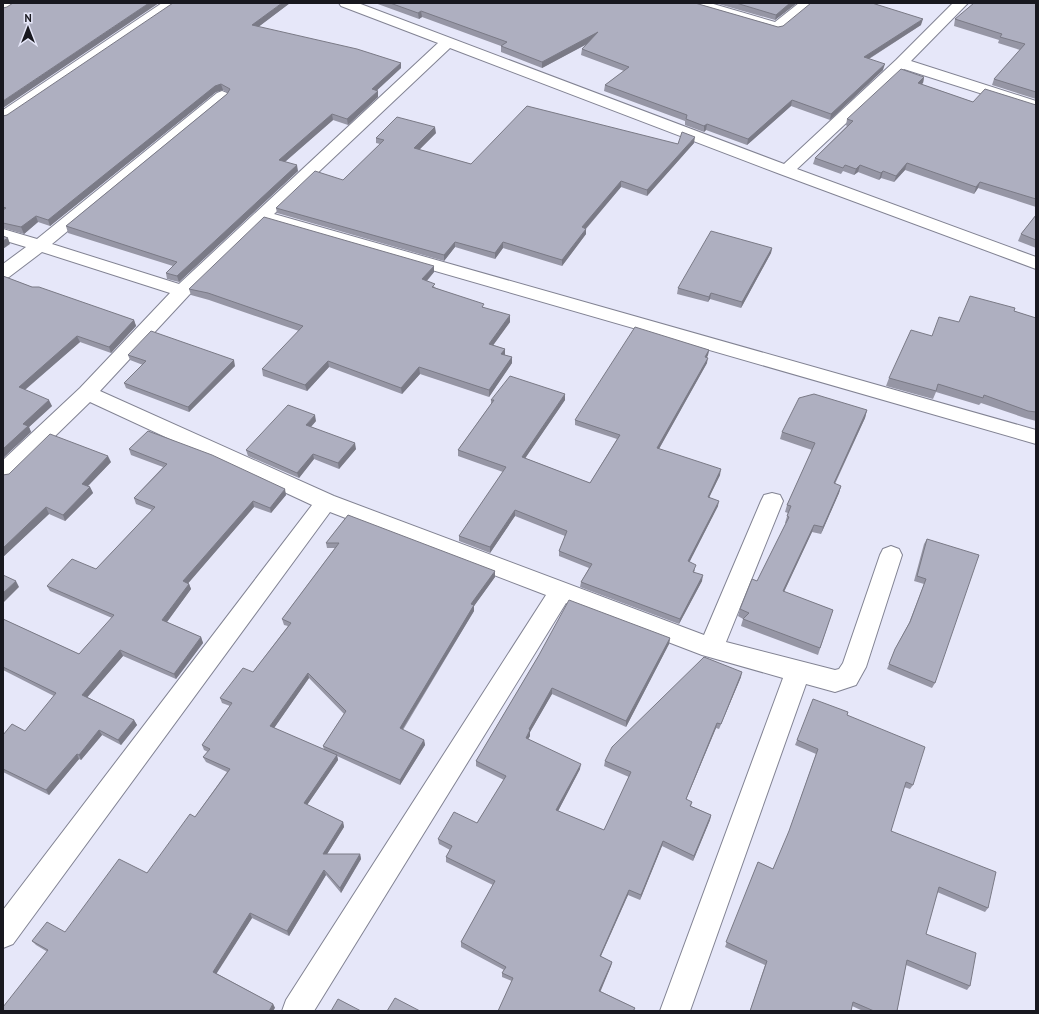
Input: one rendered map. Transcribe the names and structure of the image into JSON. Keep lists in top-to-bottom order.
{
  "north": "top"
}
